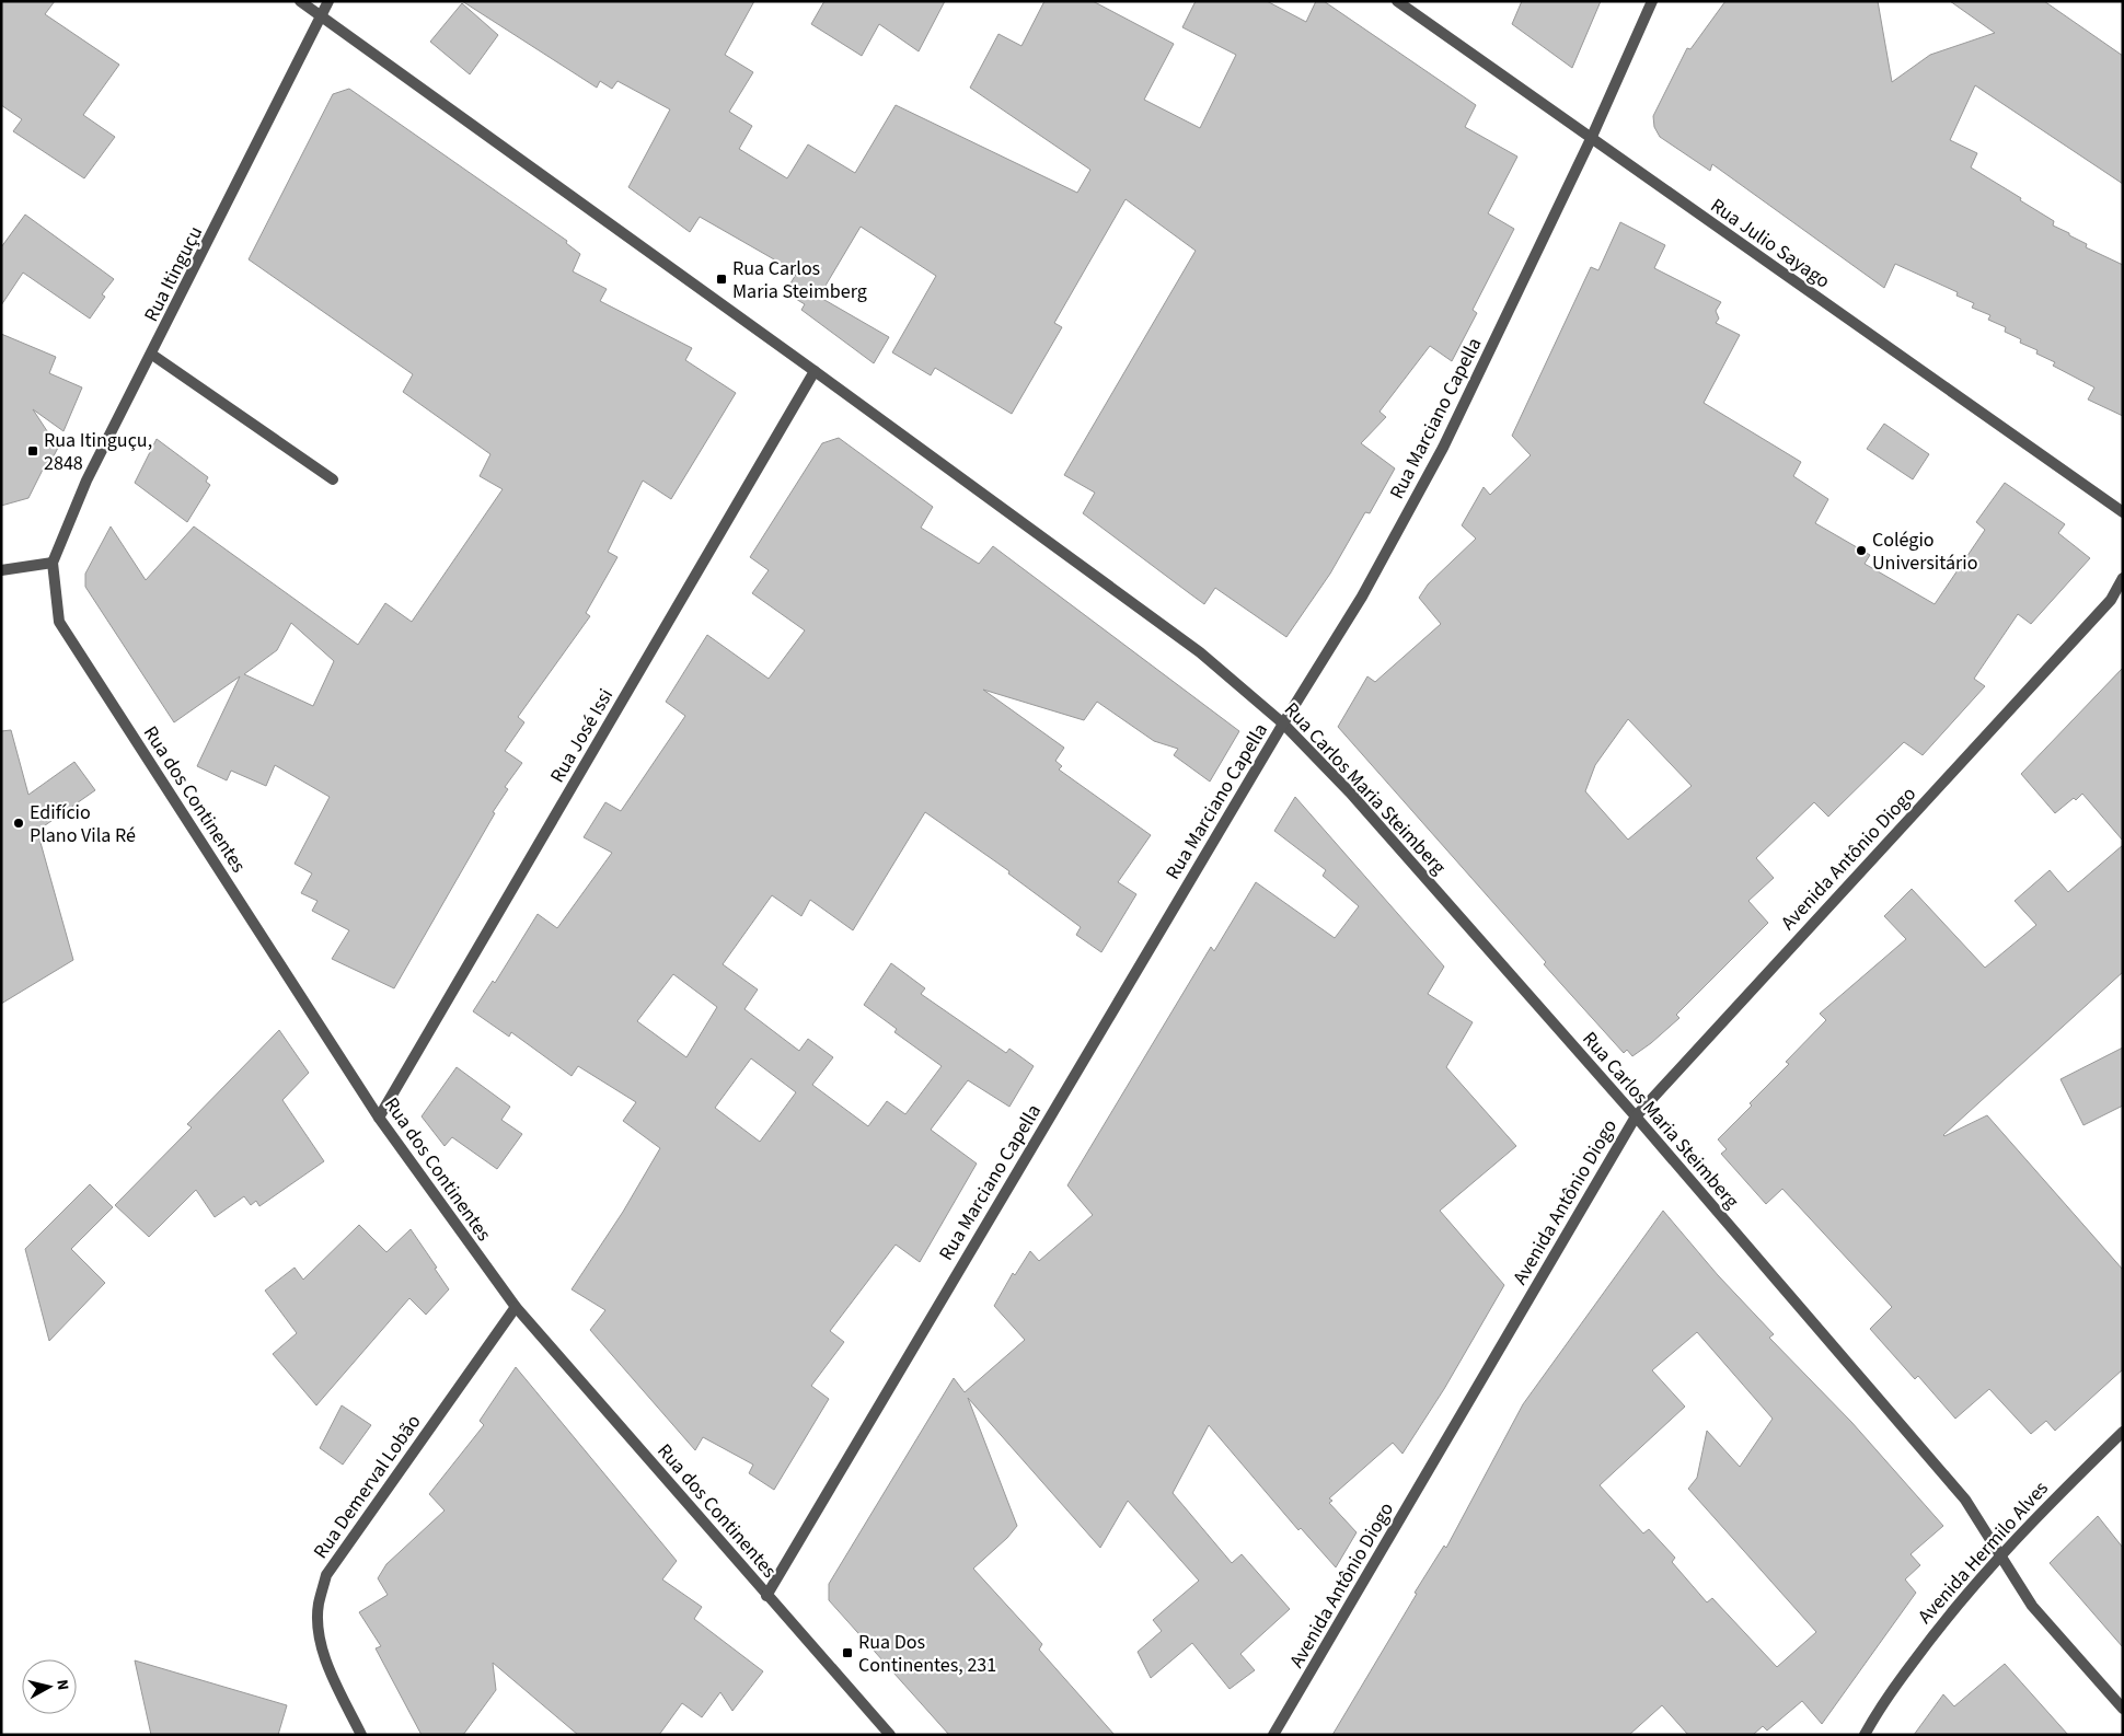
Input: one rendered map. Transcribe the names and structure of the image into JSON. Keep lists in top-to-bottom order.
{
  "streets": {
    "street": [
      "Rua Julio Sayago",
      "Rua Itinguçu",
      "Rua Marciano Capella",
      "Rua José Issi",
      "Rua Carlos Maria Steimberg",
      "Rua dos Continentes",
      "Avenida Antônio Diogo",
      "Rua Demerval Lobão",
      "Avenida Hermilo Alves"
    ]
  },
  "crossings": [
    ["Rua Julio Sayago", "Rua Marciano Capella"],
    ["Rua Itinguçu", "Rua Carlos Maria Steimberg"],
    ["Rua Itinguçu", "Rua dos Continentes"],
    ["Rua Marciano Capella", "Rua Carlos Maria Steimberg"],
    ["Rua Marciano Capella", "Rua dos Continentes"],
    ["Rua José Issi", "Rua Carlos Maria Steimberg"],
    ["Rua José Issi", "Rua dos Continentes"],
    ["Rua Carlos Maria Steimberg", "Avenida Antônio Diogo"],
    ["Rua Carlos Maria Steimberg", "Avenida Hermilo Alves"],
    ["Rua dos Continentes", "Rua Demerval Lobão"]
  ],
  "places": {
    "transit": ["Rua Carlos Maria Steimberg", "Rua Itinguçu, 2848", "Rua Dos Continentes, 231"],
    "other": ["Colégio Universitário", "Edifício Plano Vila Ré"]
  },
  "north": "right"
}
